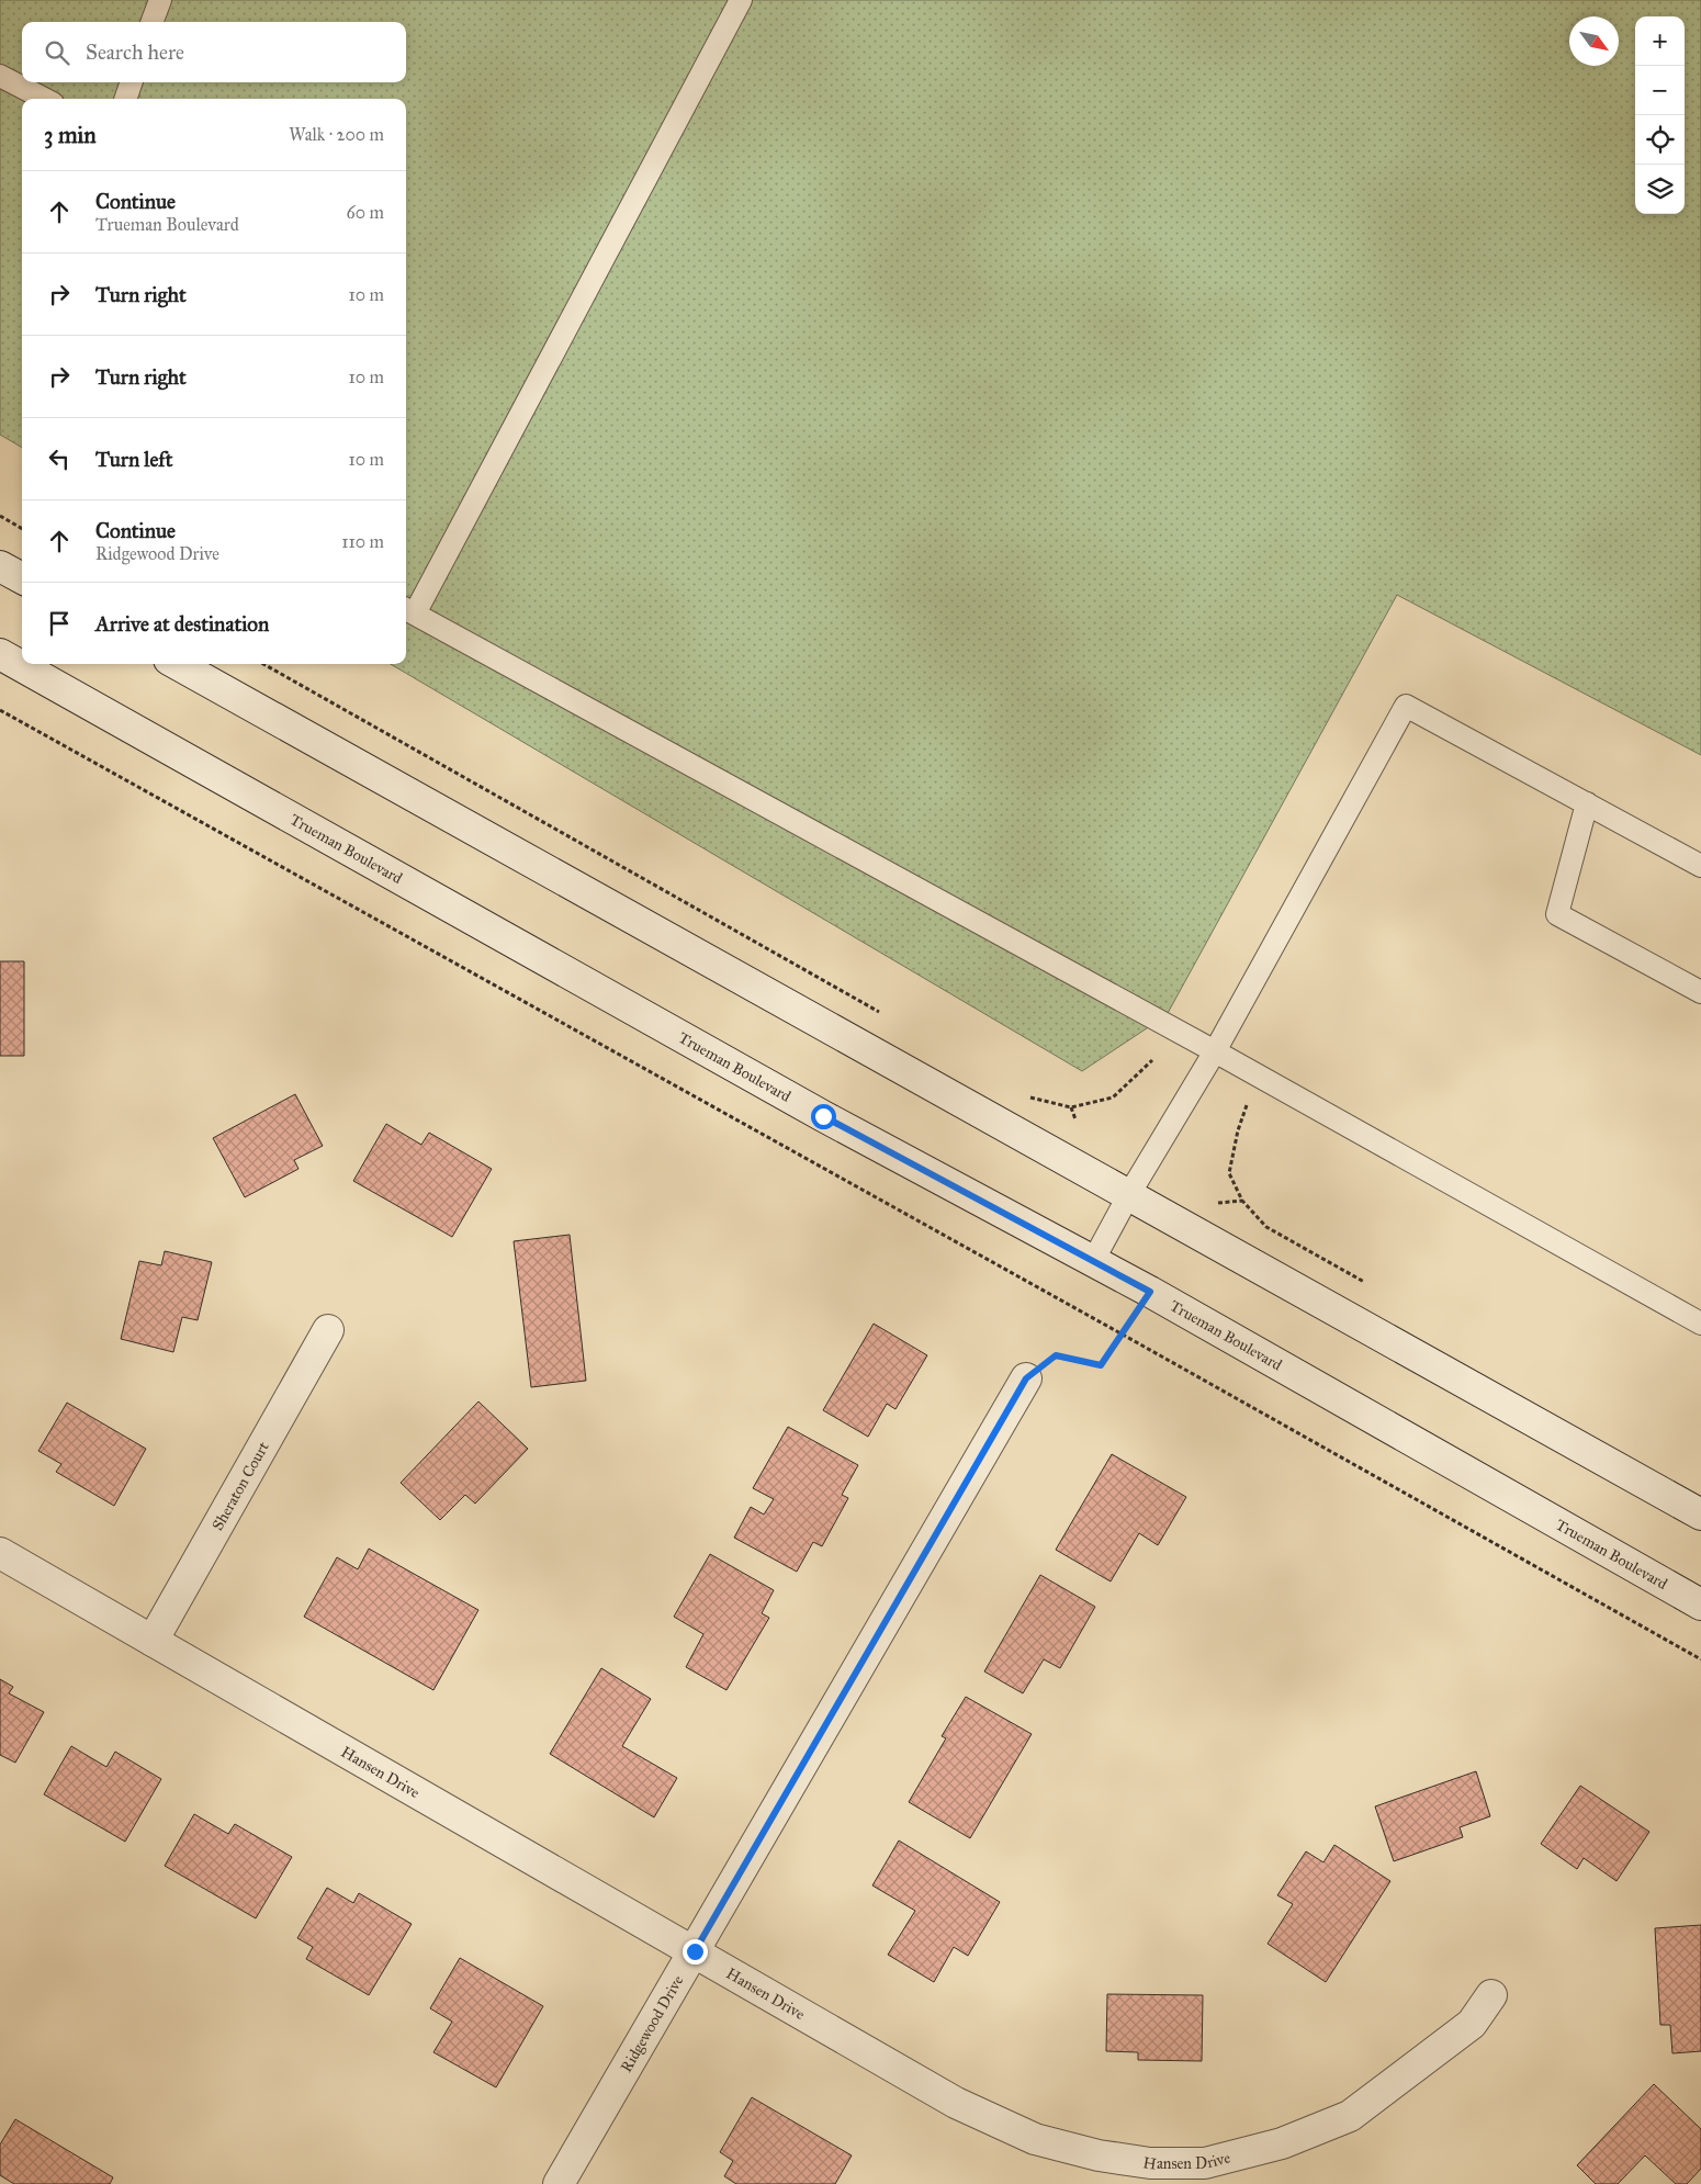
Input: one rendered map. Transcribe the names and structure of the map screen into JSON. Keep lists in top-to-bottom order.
{
  "streets": {
    "main road": [
      "Trueman Boulevard",
      "Sheraton Court",
      "Hansen Drive",
      "Ridgewood Drive"
    ]
  },
  "crossings": [
    ["Sheraton Court", "Hansen Drive"],
    ["Hansen Drive", "Ridgewood Drive"]
  ],
  "north": "bottom right",
  "page": {
    "map_buttons": ["+", "−"],
    "search": "Search here",
    "heading": ["3 min", "Walk · 200 m"],
    "list": [
      ["Continue", "Trueman Boulevard", "60 m"],
      ["Turn right", "10 m"],
      ["Turn right", "10 m"],
      ["Turn left", "10 m"],
      ["Continue", "Ridgewood Drive", "110 m"],
      "Arrive at destination"
    ]
  }
}
